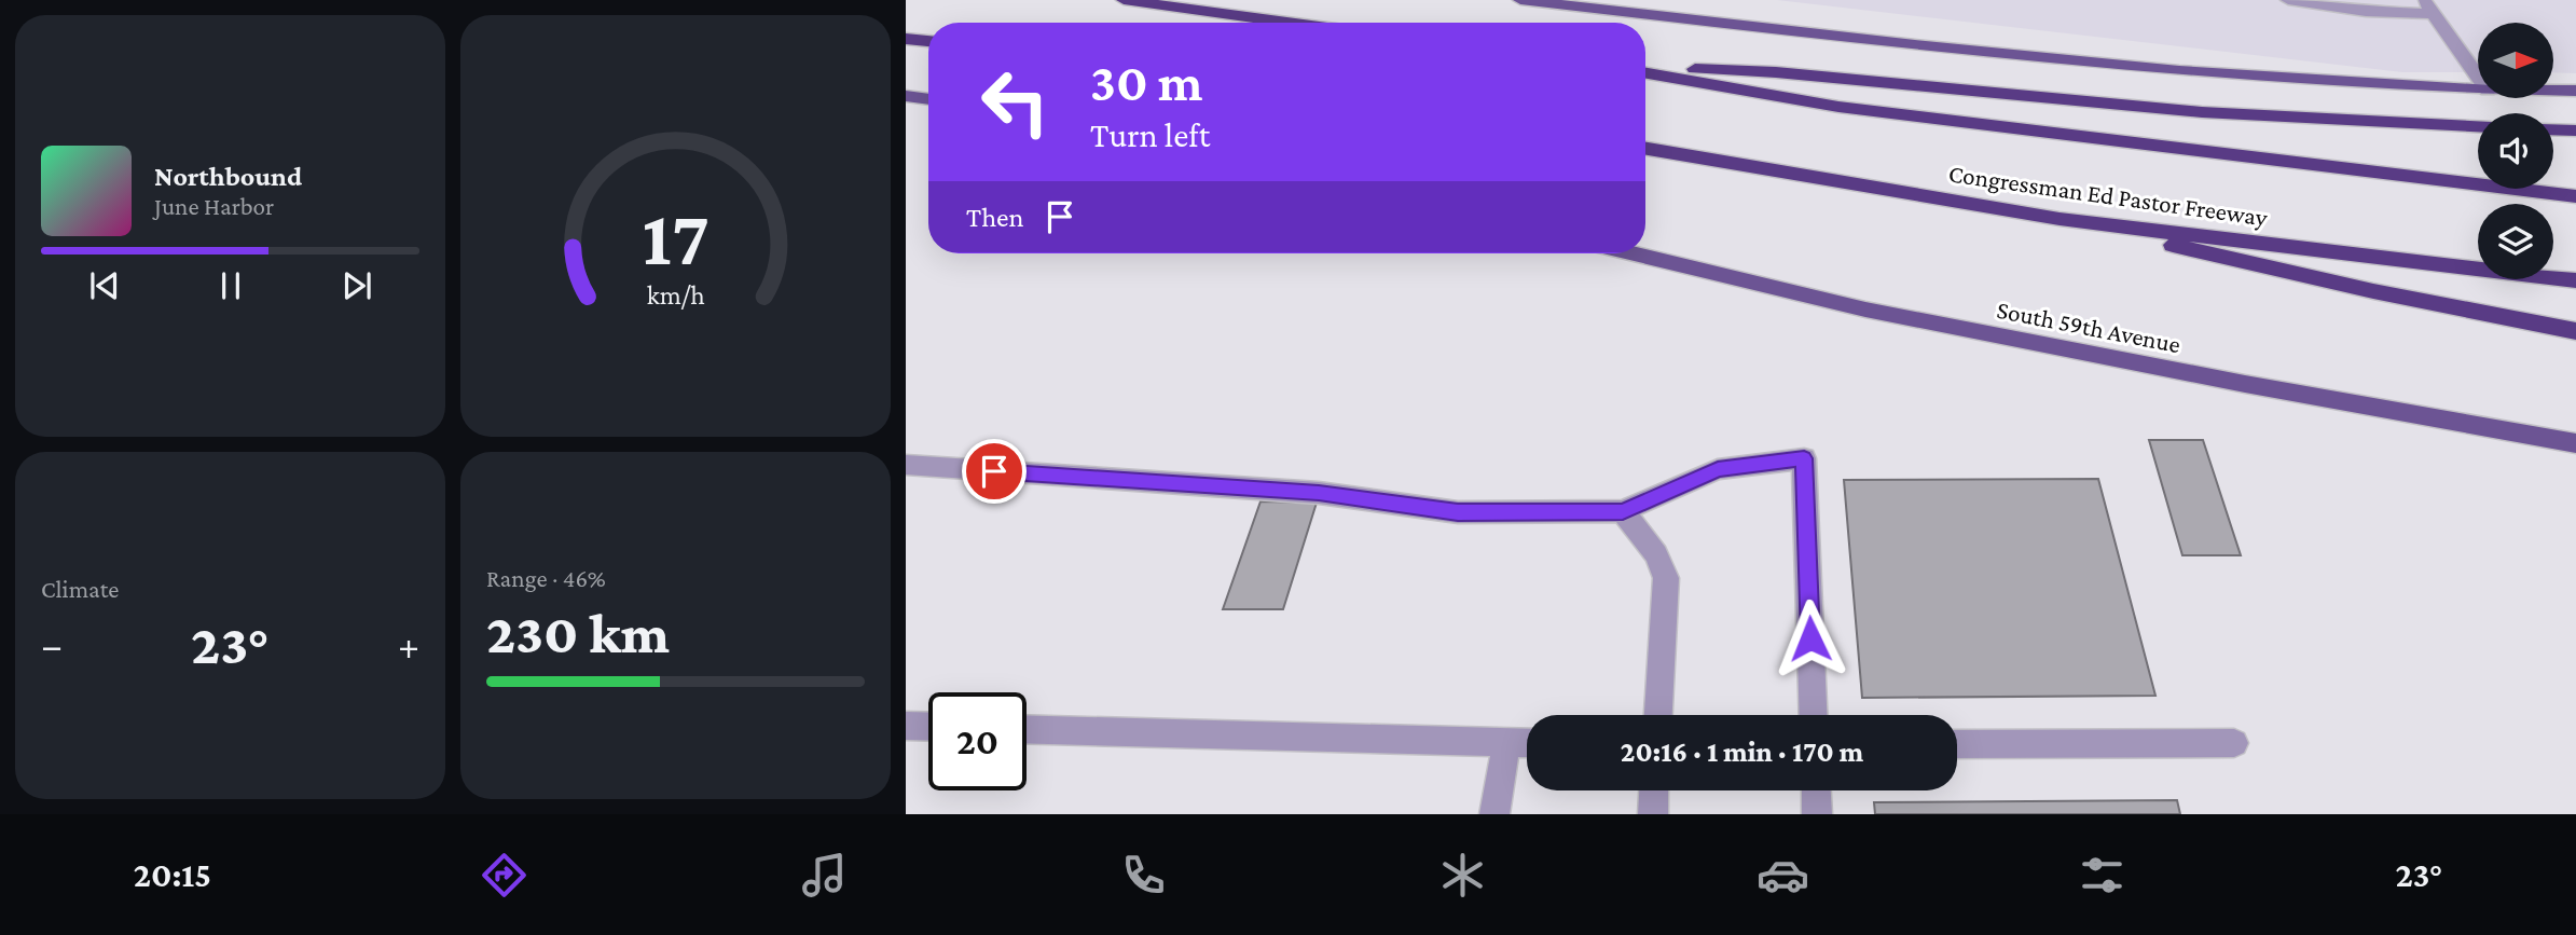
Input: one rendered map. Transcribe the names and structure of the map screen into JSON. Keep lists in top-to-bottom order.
{
  "streets": {
    "highway": ["Congressman Ed Pastor Freeway"],
    "main road": ["South 59th Avenue"]
  },
  "north": "right",
  "page": {
    "turn": ["30 m", "Turn left"],
    "song": ["Northbound", "June Harbor"],
    "then": "Then",
    "tile": [
      "Climate",
      ["Range · 46%", "230 km"]
    ],
    "heat": ["−", "23°", "+"],
    "limit": "20",
    "trip": "20:16 · 1 min · 170 m",
    "tabs": ["20:15", "23°"],
    "gauge": ["17", "km/h"]
  }
}
